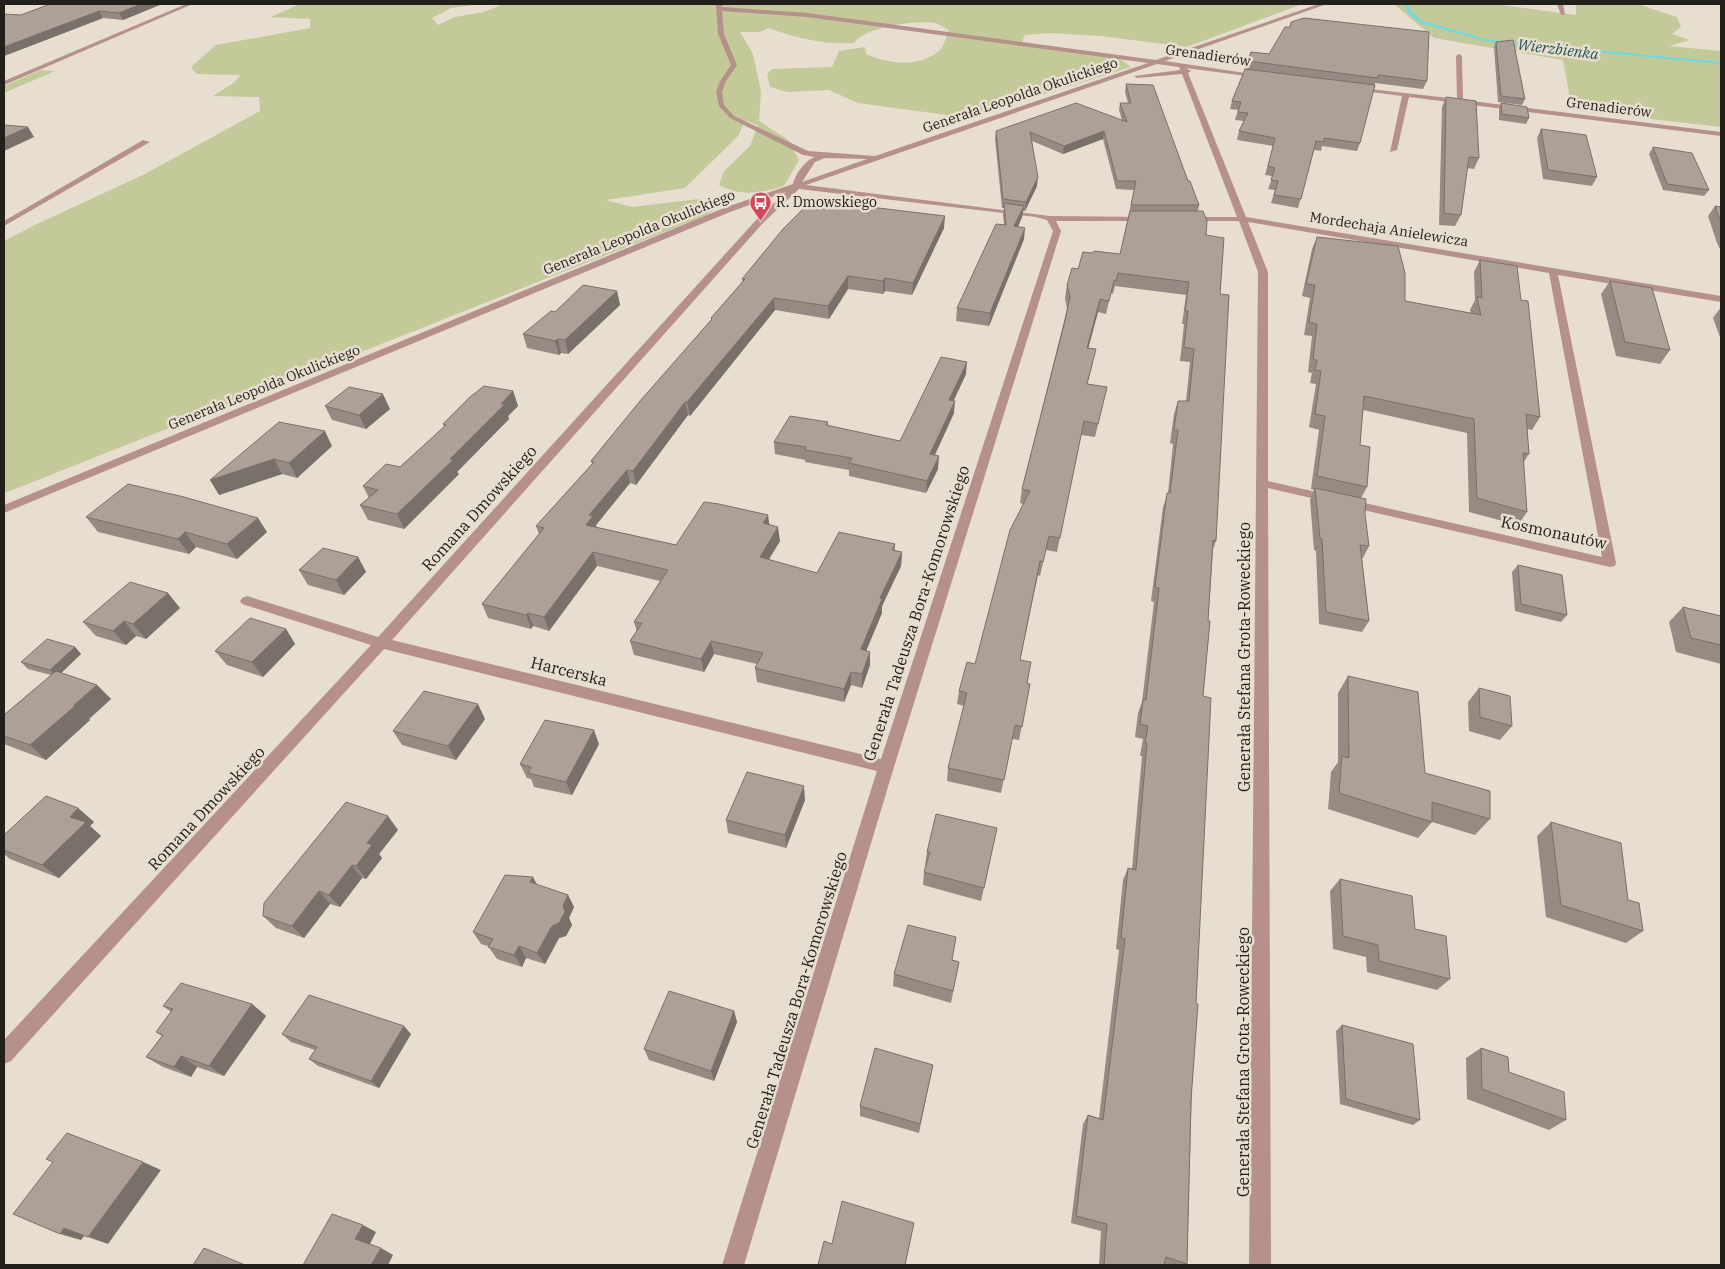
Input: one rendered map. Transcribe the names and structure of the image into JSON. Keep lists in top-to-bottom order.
{
  "streets": {
    "street": [
      "Grenadierów",
      "Generała Leopolda Okulickiego",
      "Mordechaja Anielewicza",
      "Romana Dmowskiego",
      "Kosmonautów",
      "Generała Tadeusza Bora-Komorowskiego",
      "Generała Stefana Grota-Roweckiego",
      "Harcerska"
    ]
  },
  "crossings": [
    ["Grenadierów", "Generała Leopolda Okulickiego"],
    ["Grenadierów", "Generała Stefana Grota-Roweckiego"],
    ["Generała Leopolda Okulickiego", "Romana Dmowskiego"],
    ["Mordechaja Anielewicza", "Kosmonautów"],
    ["Mordechaja Anielewicza", "Generała Stefana Grota-Roweckiego"],
    ["Romana Dmowskiego", "Harcerska"],
    ["Kosmonautów", "Generała Stefana Grota-Roweckiego"],
    ["Generała Tadeusza Bora-Komorowskiego", "Harcerska"]
  ],
  "water": ["Wierzbienka"],
  "places": {
    "bus stop": ["R. Dmowskiego"]
  }
}
